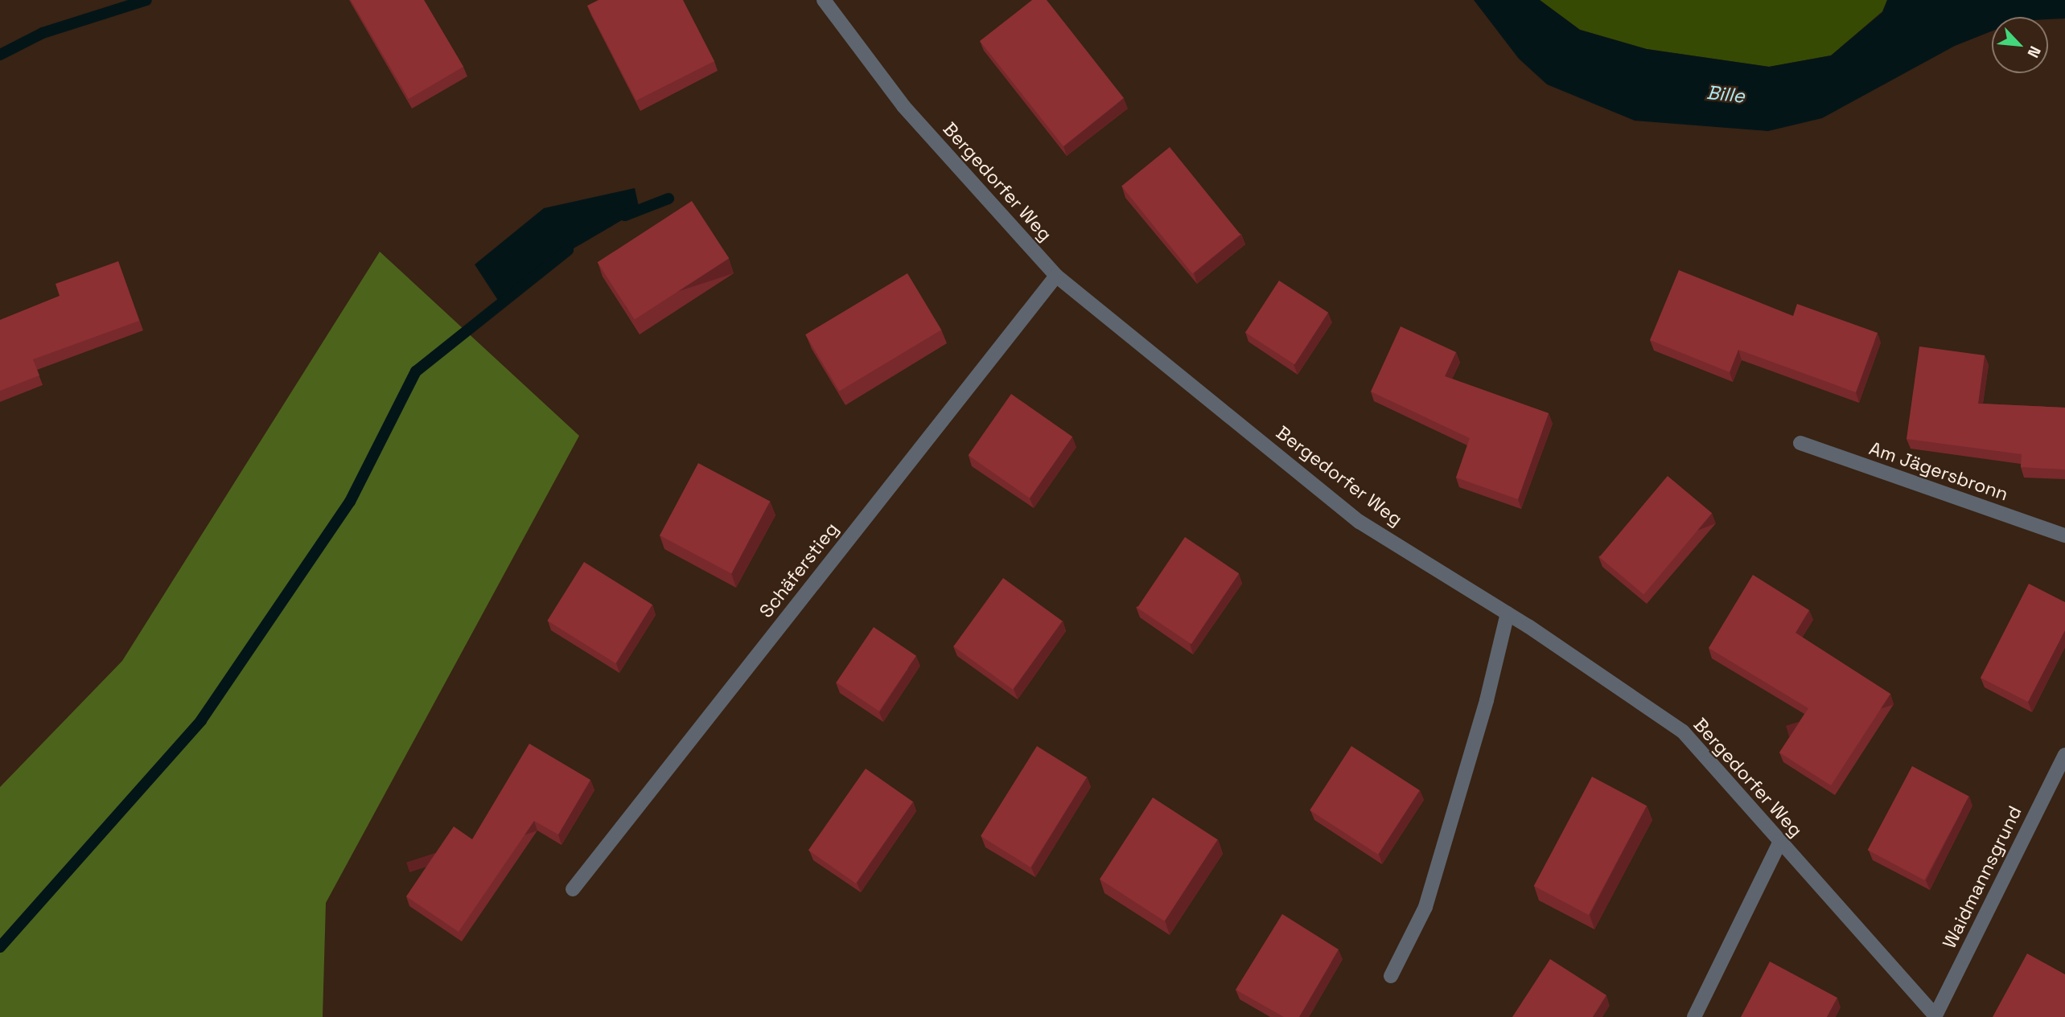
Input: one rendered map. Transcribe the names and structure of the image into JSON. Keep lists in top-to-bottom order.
{
  "streets": {
    "street": [
      "Bergedorfer Weg",
      "Am Jägersbronn",
      "Schäferstieg",
      "Waidmannsgrund"
    ]
  },
  "crossings": [
    ["Bergedorfer Weg", "Schäferstieg"],
    ["Bergedorfer Weg", "Waidmannsgrund"]
  ],
  "water": ["Bille"],
  "north": "bottom right"
}
